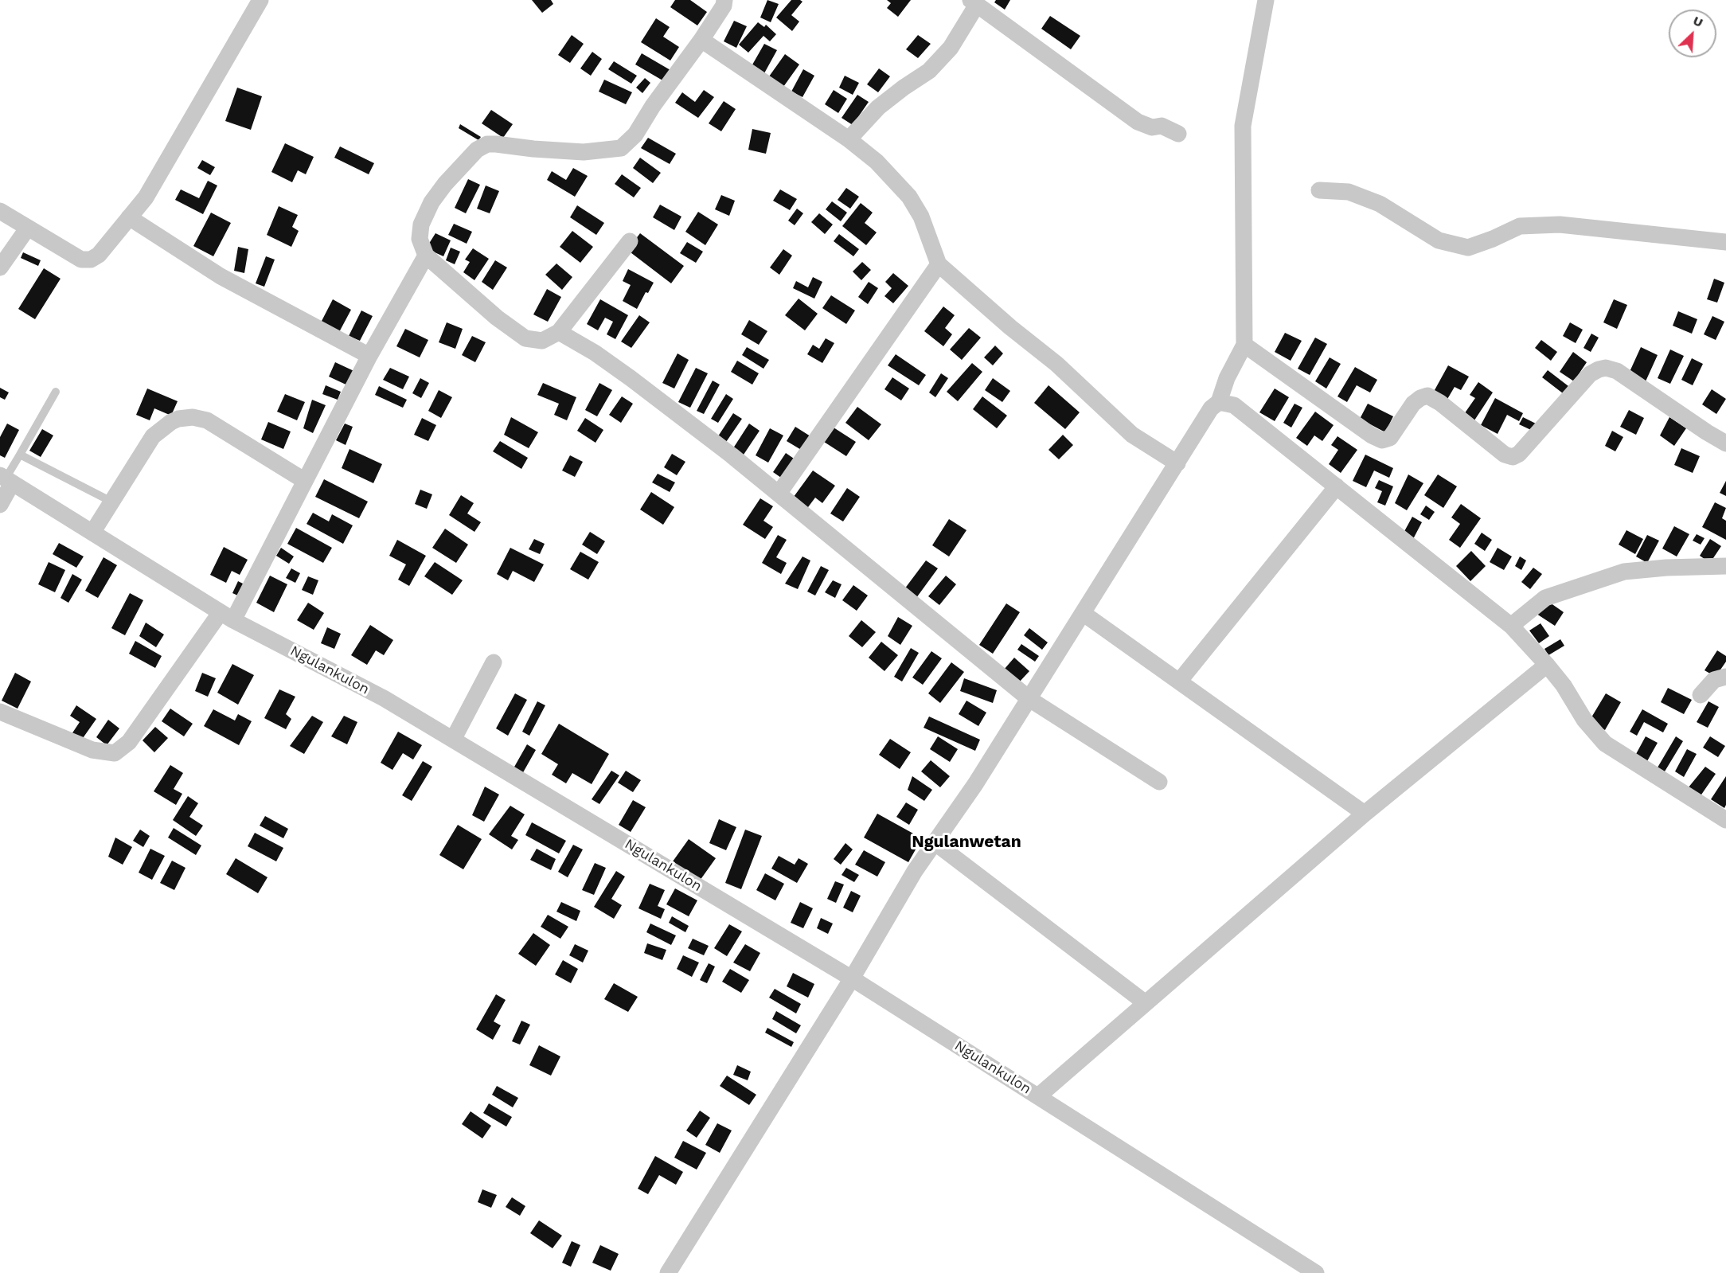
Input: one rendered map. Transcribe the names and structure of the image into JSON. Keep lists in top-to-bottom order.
{
  "streets": {
    "street": ["Ngulankulon"]
  },
  "districts": ["Ngulanwetan"],
  "north": "top right"
}
